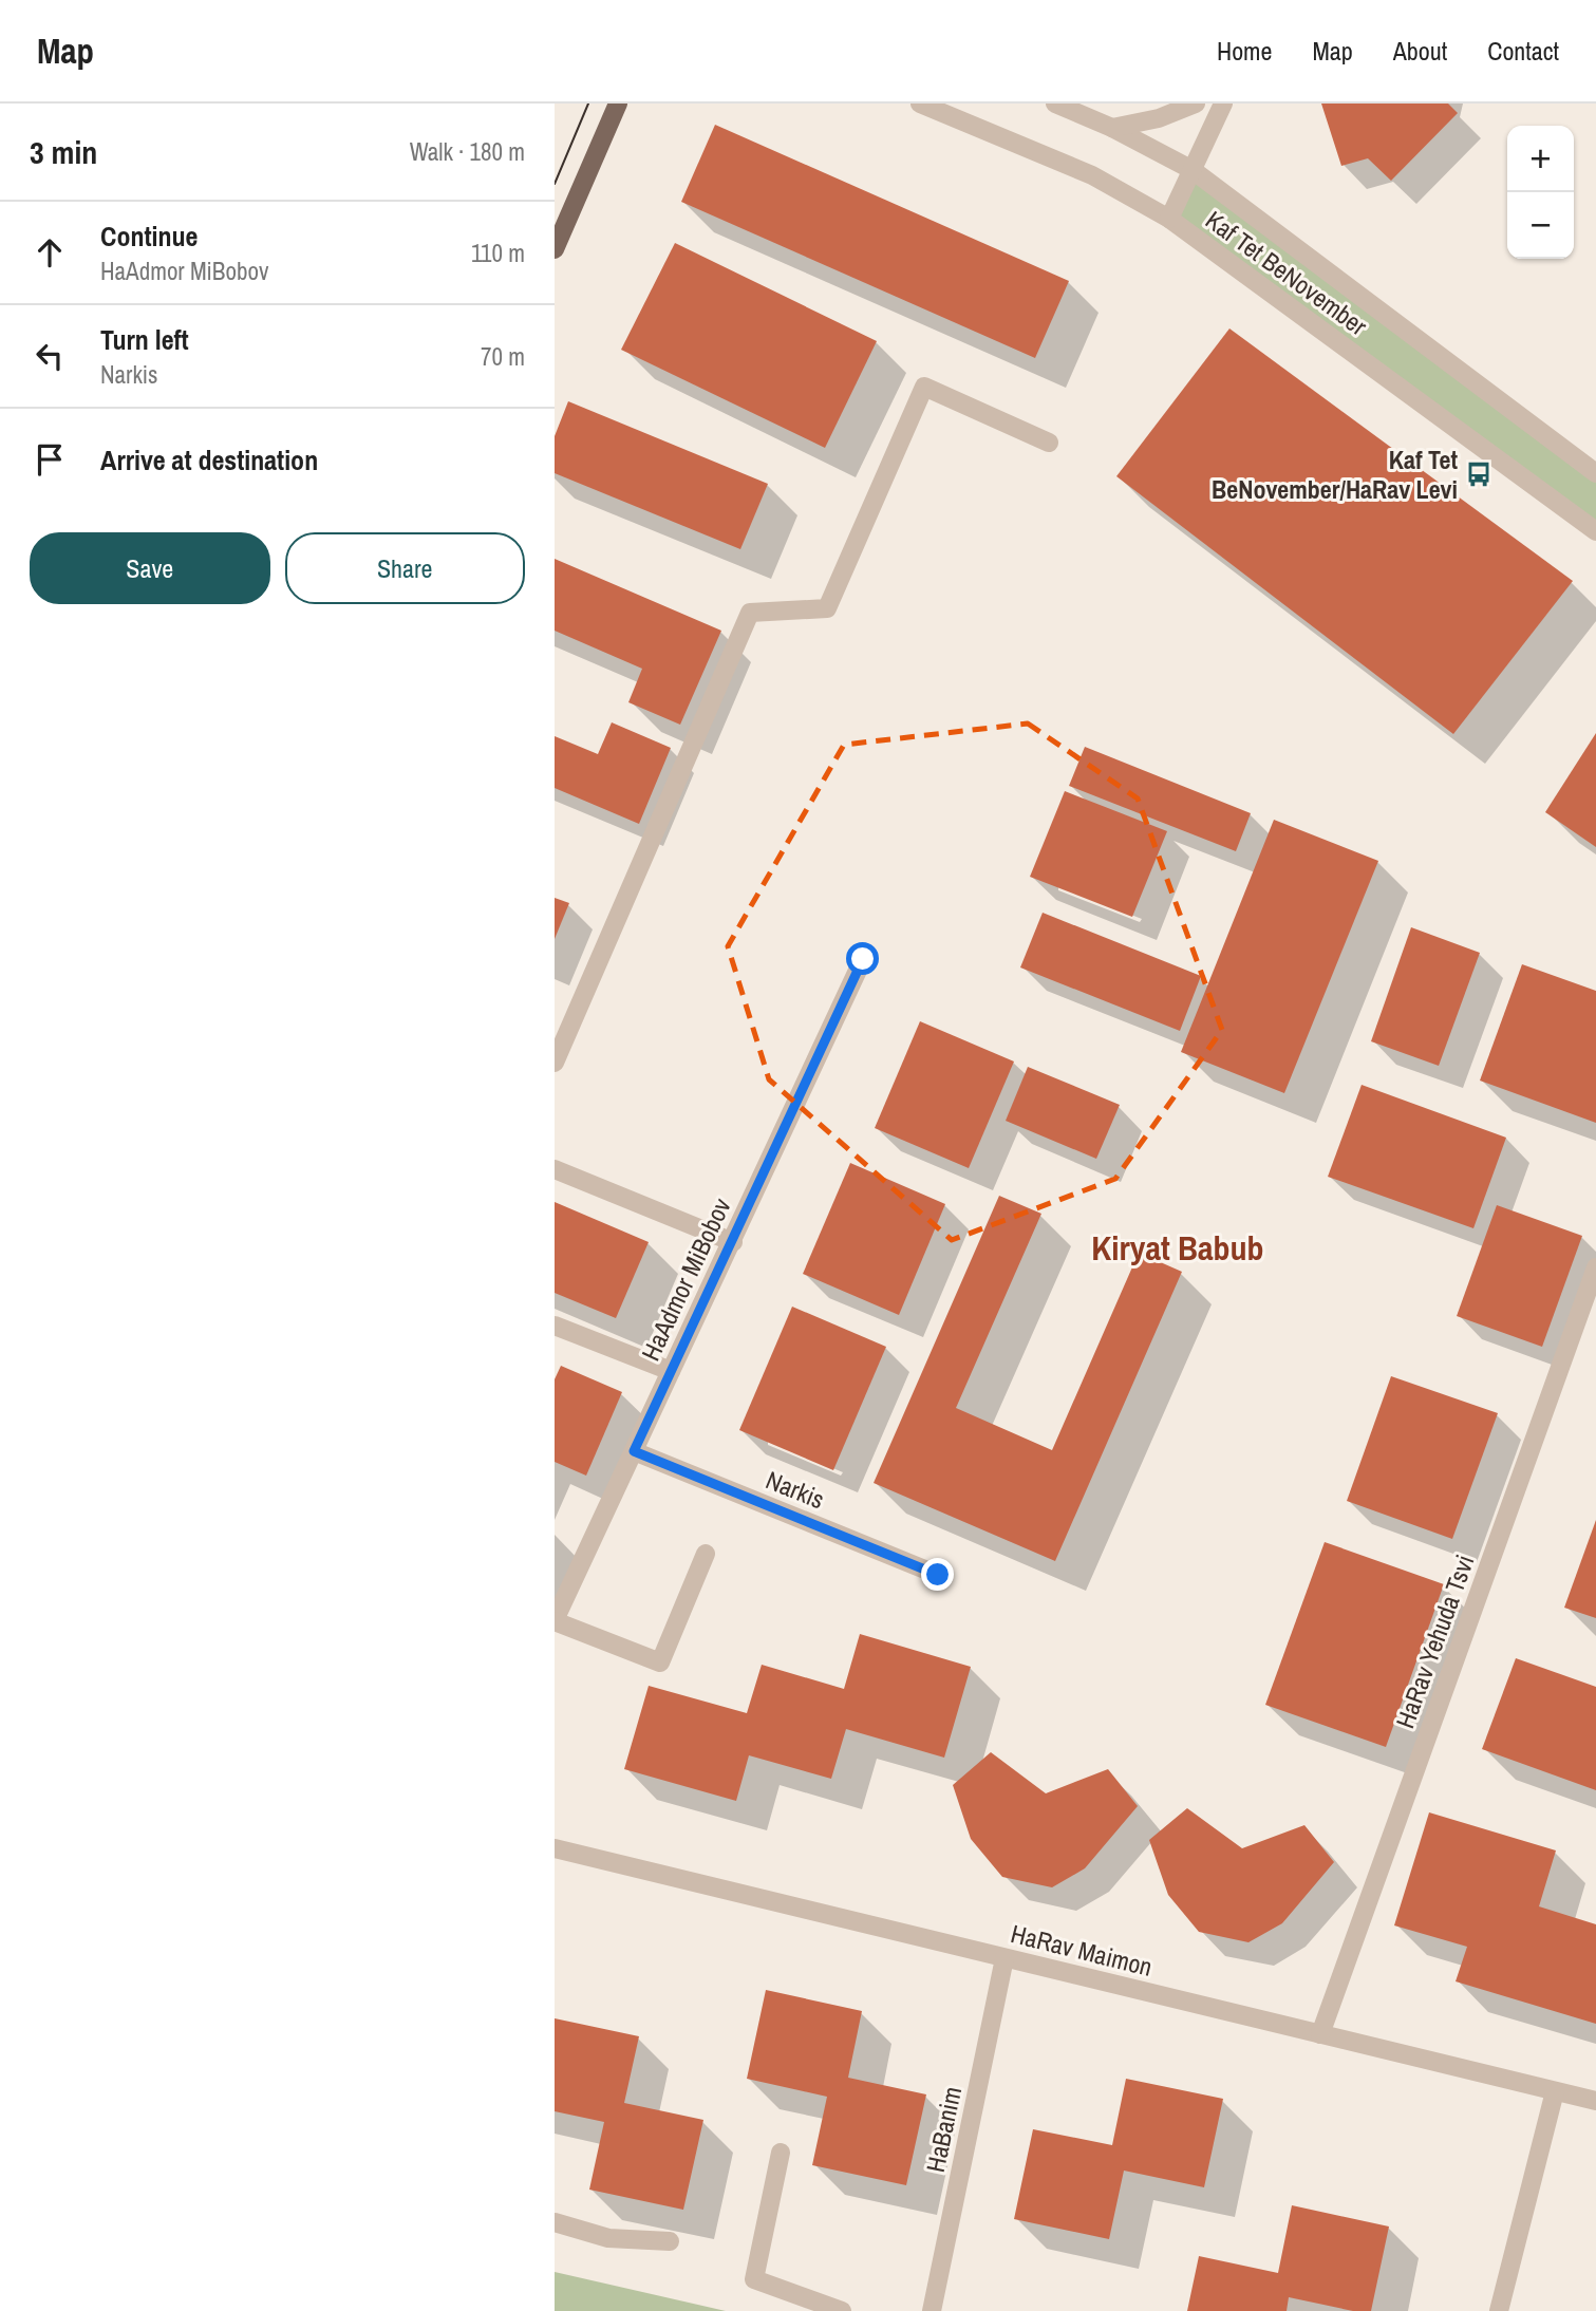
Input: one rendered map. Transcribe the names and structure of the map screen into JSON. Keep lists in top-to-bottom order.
{
  "streets": {
    "street": [
      "Kaf Tet BeNovember",
      "HaAdmor MiBobov",
      "Narkis",
      "HaRav Yehuda Tsvi",
      "HaRav Maimon",
      "HaBanim"
    ]
  },
  "crossings": [
    ["HaAdmor MiBobov", "Narkis"],
    ["HaRav Yehuda Tsvi", "HaRav Maimon"],
    ["HaRav Maimon", "HaBanim"]
  ],
  "districts": ["Kiryat Babub"],
  "places": {
    "bus stop": ["Kaf Tet BeNovember/HaRav Levi"]
  },
  "page": {
    "header": "Map",
    "nav": [
      "Home",
      "Map",
      "About",
      "Contact"
    ],
    "heading": ["3 min", "Walk · 180 m"],
    "map_buttons": ["+", "−"],
    "list": [
      ["Continue", "HaAdmor MiBobov", "110 m"],
      ["Turn left", "Narkis", "70 m"],
      "Arrive at destination"
    ],
    "buttons": ["Save", "Share"]
  }
}
